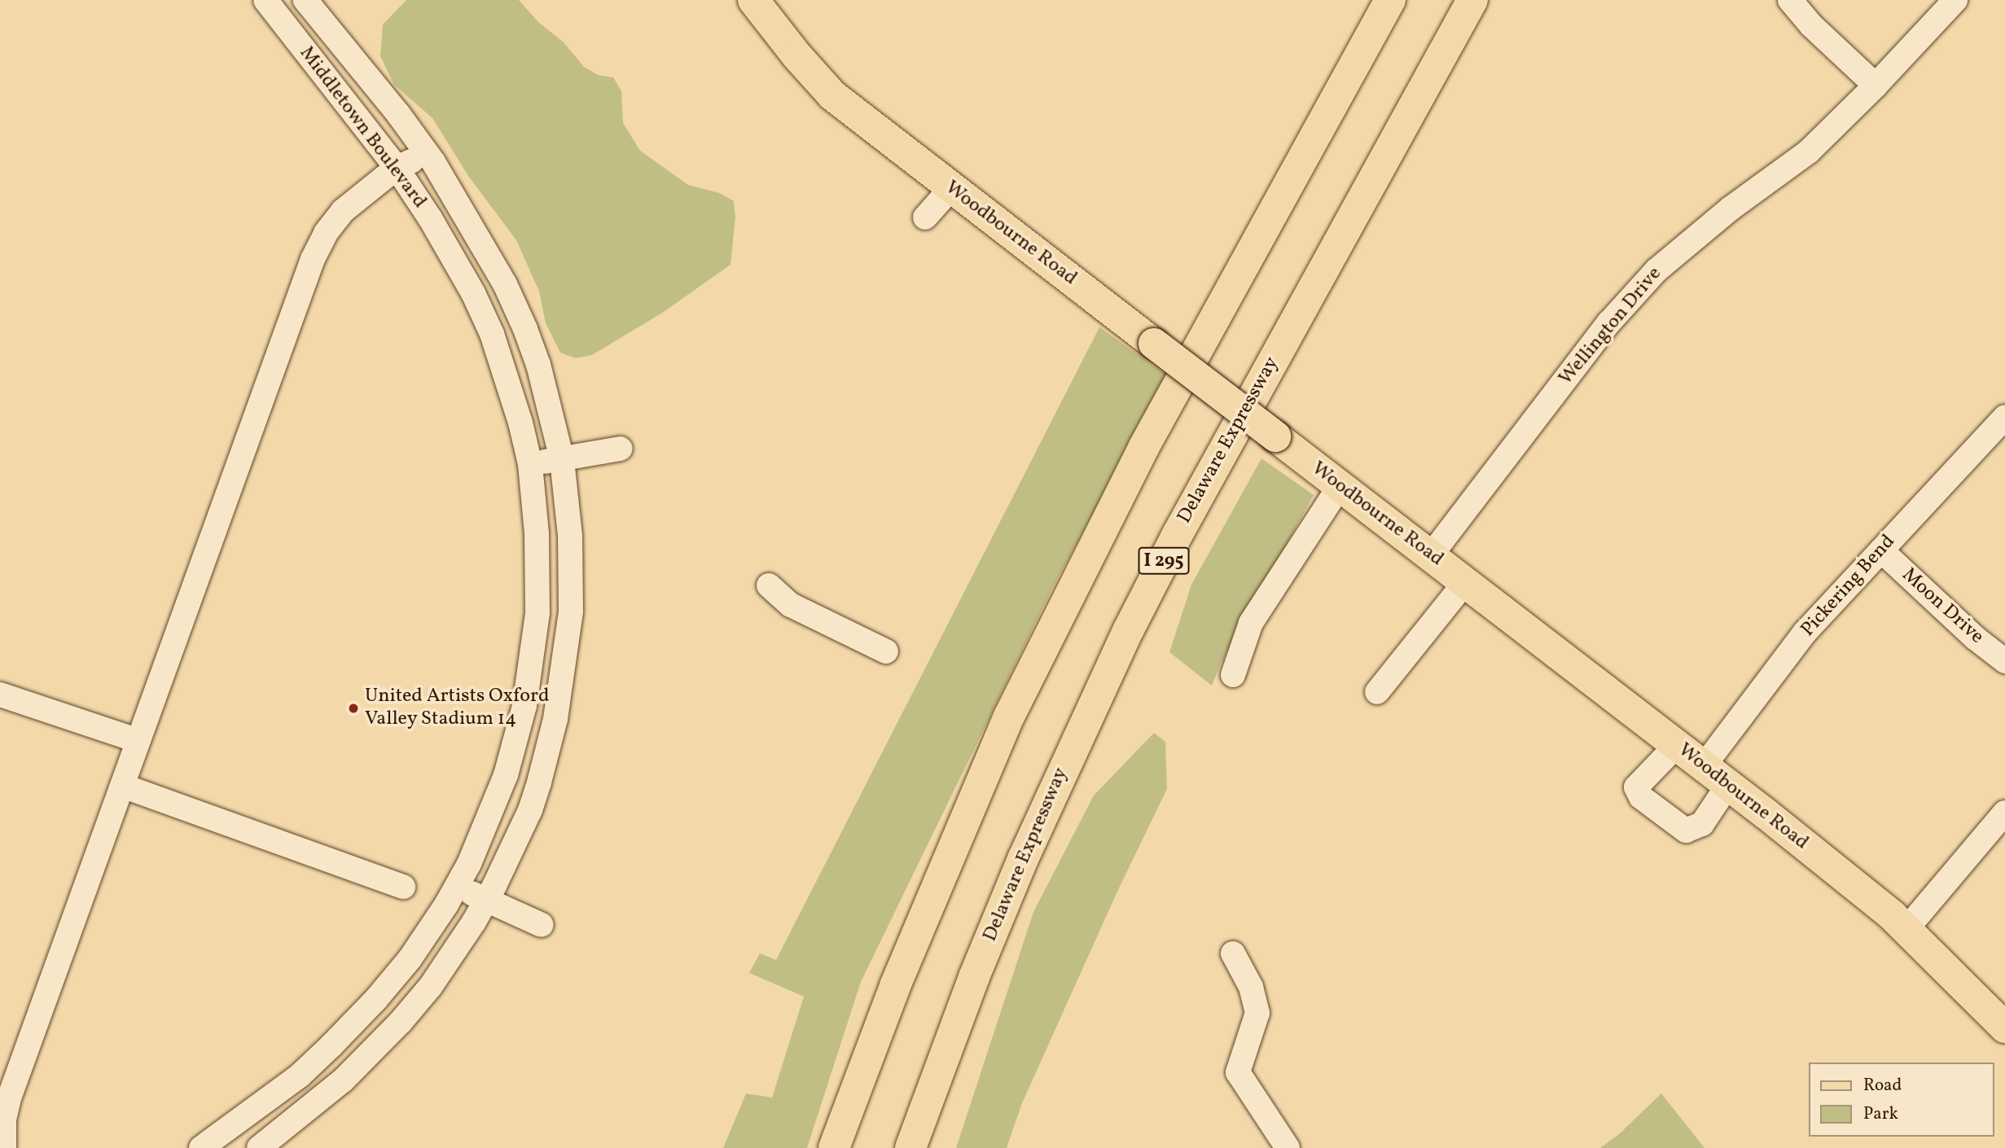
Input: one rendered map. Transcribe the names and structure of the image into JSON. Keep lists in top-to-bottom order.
{
  "streets": {
    "main road": ["Woodbourne Road", "Delaware Expressway", "I 295"],
    "street": [
      "Middletown Boulevard",
      "Wellington Drive",
      "Pickering Bend",
      "Moon Drive"
    ]
  },
  "crossings": [
    ["Woodbourne Road", "Wellington Drive"],
    ["Woodbourne Road", "Pickering Bend"],
    ["Pickering Bend", "Moon Drive"]
  ],
  "places": ["United Artists Oxford Valley Stadium 14"],
  "legend": ["Road", "Park"]
}
